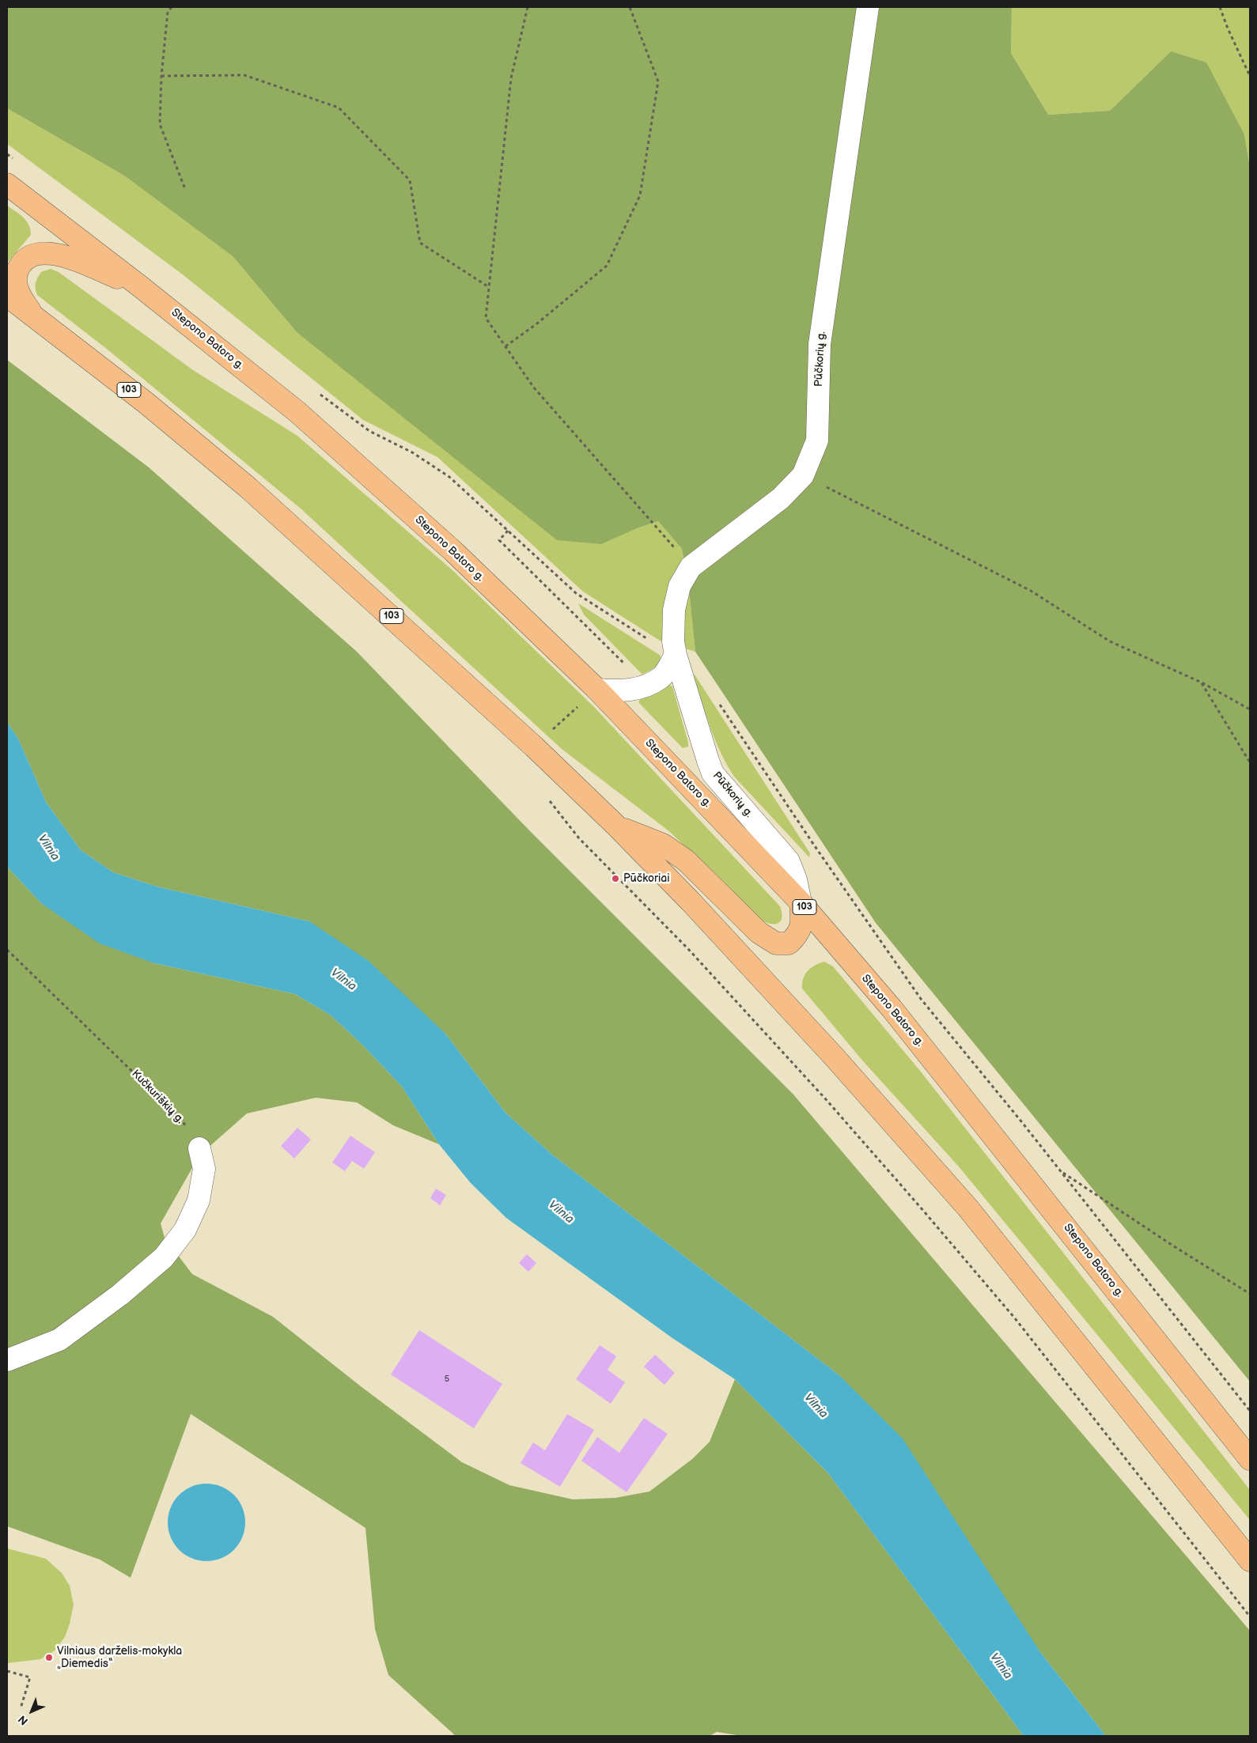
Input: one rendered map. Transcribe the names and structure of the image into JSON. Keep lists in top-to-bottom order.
{
  "streets": {
    "main road": ["Stepono Batoro g.", "103"],
    "street": ["Pūčkorių g."],
    "path": ["Kučkuriškių g."]
  },
  "crossings": [
    ["Stepono Batoro g.", "Pūčkorių g."]
  ],
  "water": ["Vilnia"],
  "places": ["Pūčkoriai", "Vilniaus darželis-mokykla „Diemedis“"],
  "house_numbers": ["5"],
  "north": "bottom left"
}
